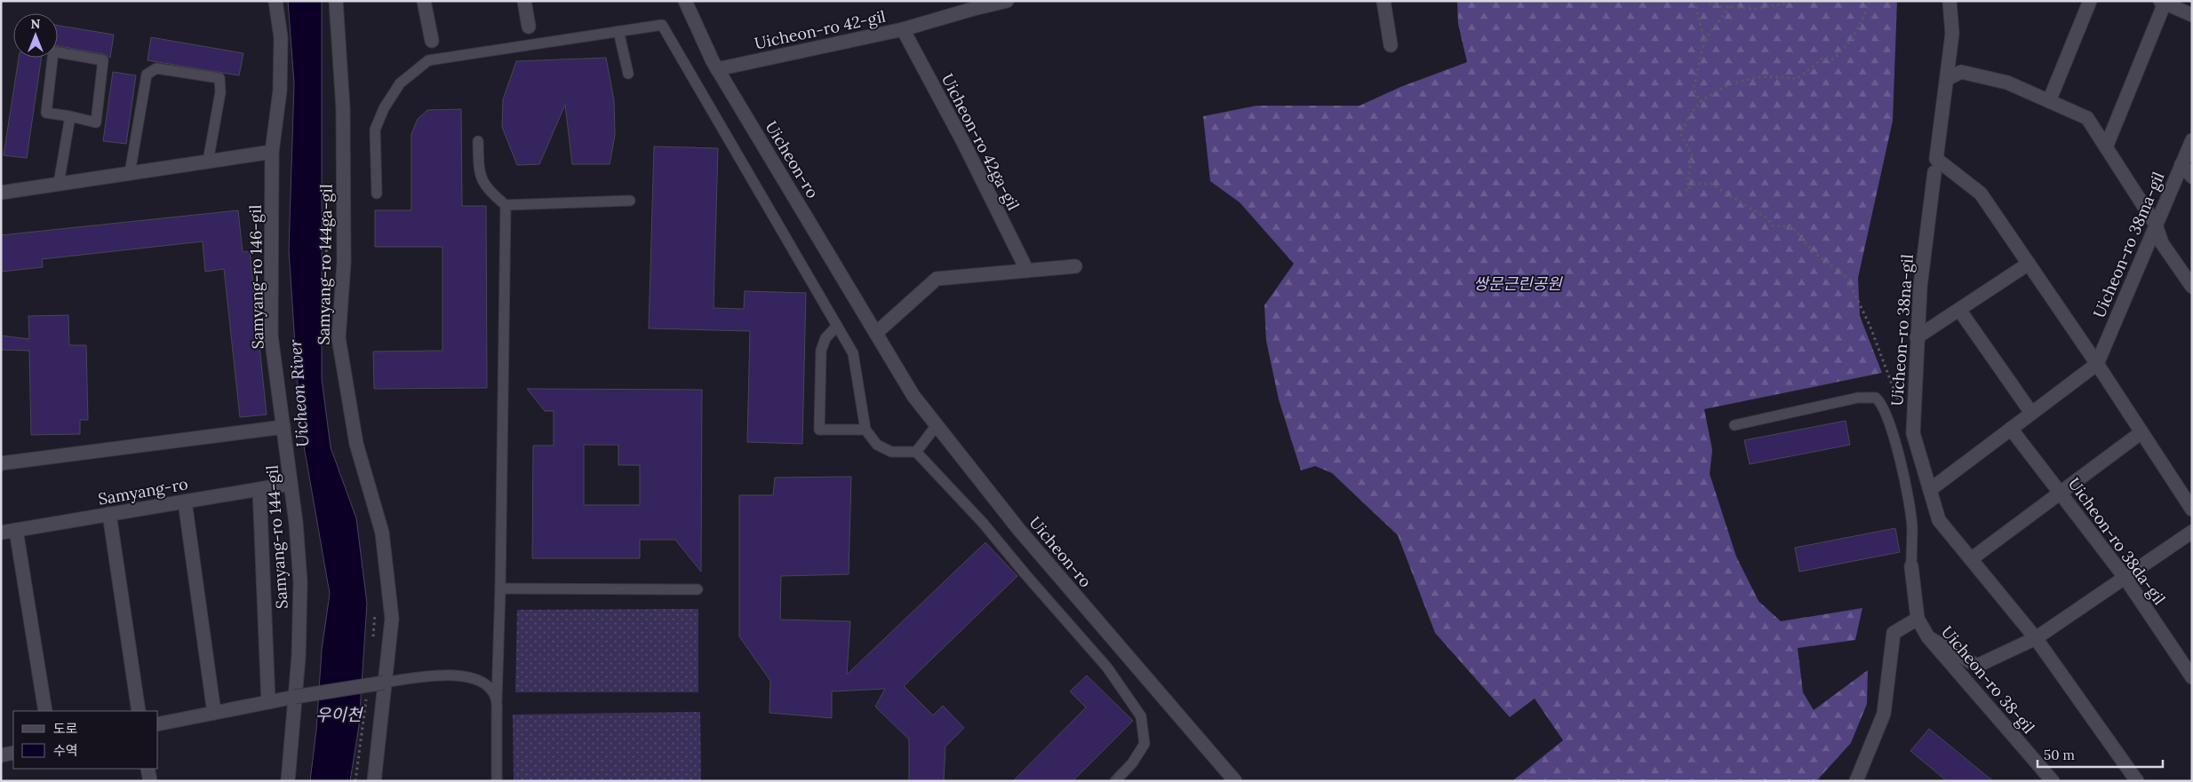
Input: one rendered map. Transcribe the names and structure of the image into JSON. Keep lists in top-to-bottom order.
{
  "streets": {
    "street": [
      "Uicheon-ro 42-gil",
      "Uicheon-ro 42ga-gil",
      "Uicheon-ro",
      "Uicheon-ro 38ma-gil",
      "Samyang-ro 144ga-gil",
      "Samyang-ro 146-gil",
      "Uicheon-ro 38na-gil",
      "Samyang-ro",
      "Samyang-ro 144-gil",
      "Uicheon-ro 38da-gil",
      "Uicheon-ro 38-gil"
    ]
  },
  "crossings": [
    ["Uicheon-ro 42-gil", "Uicheon-ro 42ga-gil"],
    ["Uicheon-ro 42-gil", "Uicheon-ro"],
    ["Samyang-ro 146-gil", "Samyang-ro 144-gil"],
    ["Samyang-ro", "Samyang-ro 144-gil"]
  ],
  "water": ["Uicheon River", "우이천"],
  "parks": ["쌍문근린공원"],
  "legend": ["도로", "수역"],
  "scale_bar": "50 m",
  "north": "top"
}
